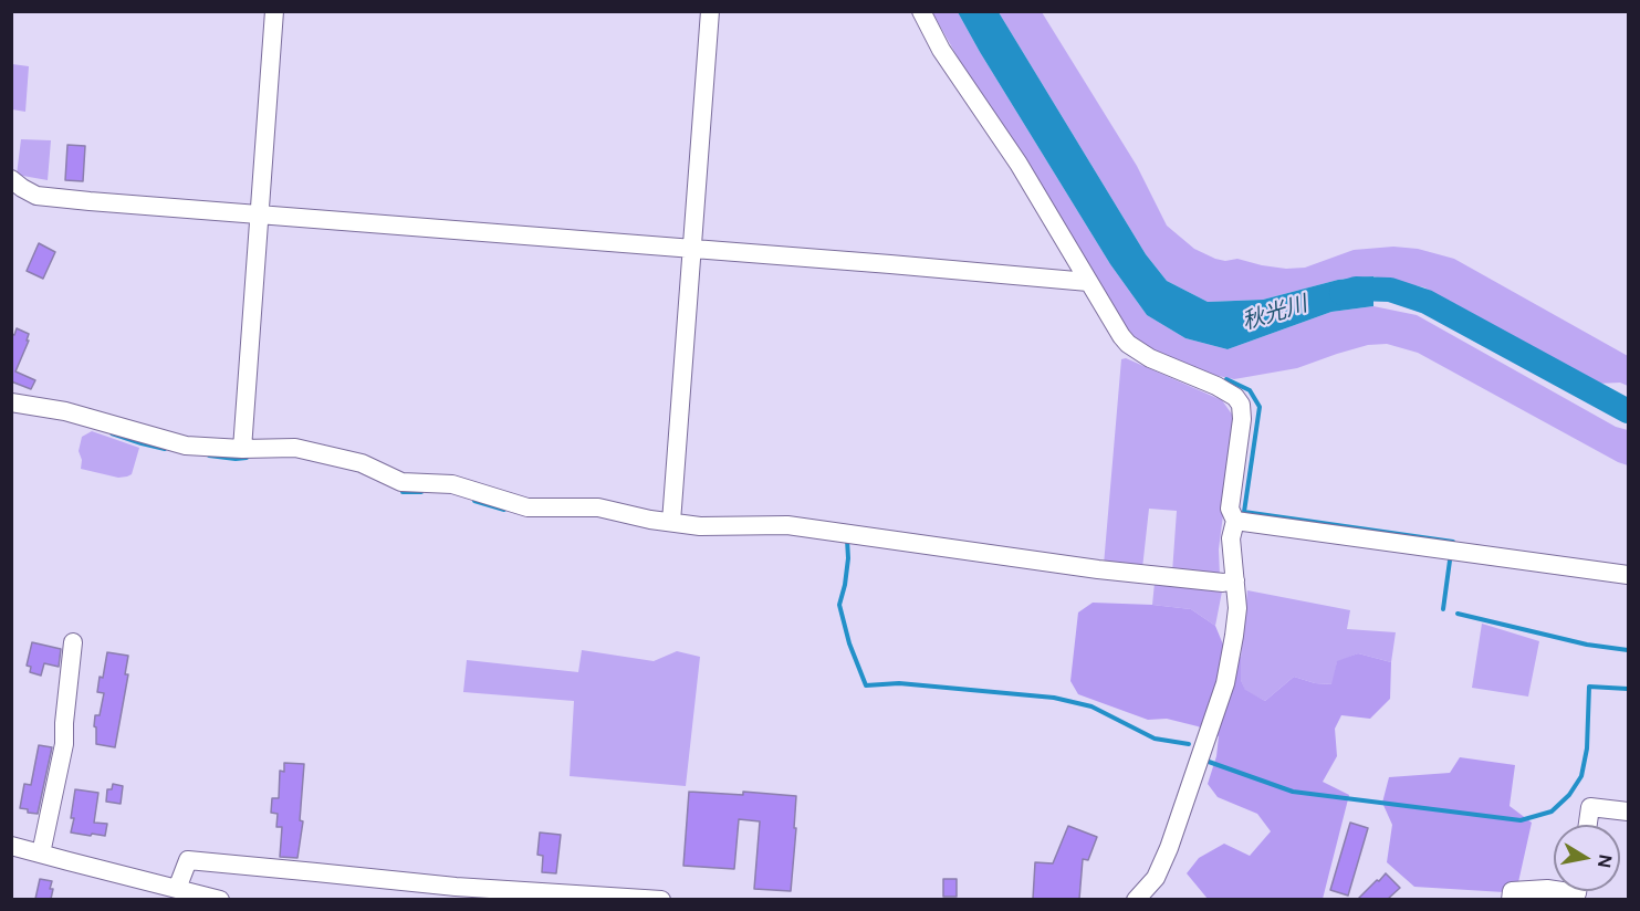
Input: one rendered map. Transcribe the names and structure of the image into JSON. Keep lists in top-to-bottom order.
{
  "water": ["秋光川"],
  "north": "right"
}
